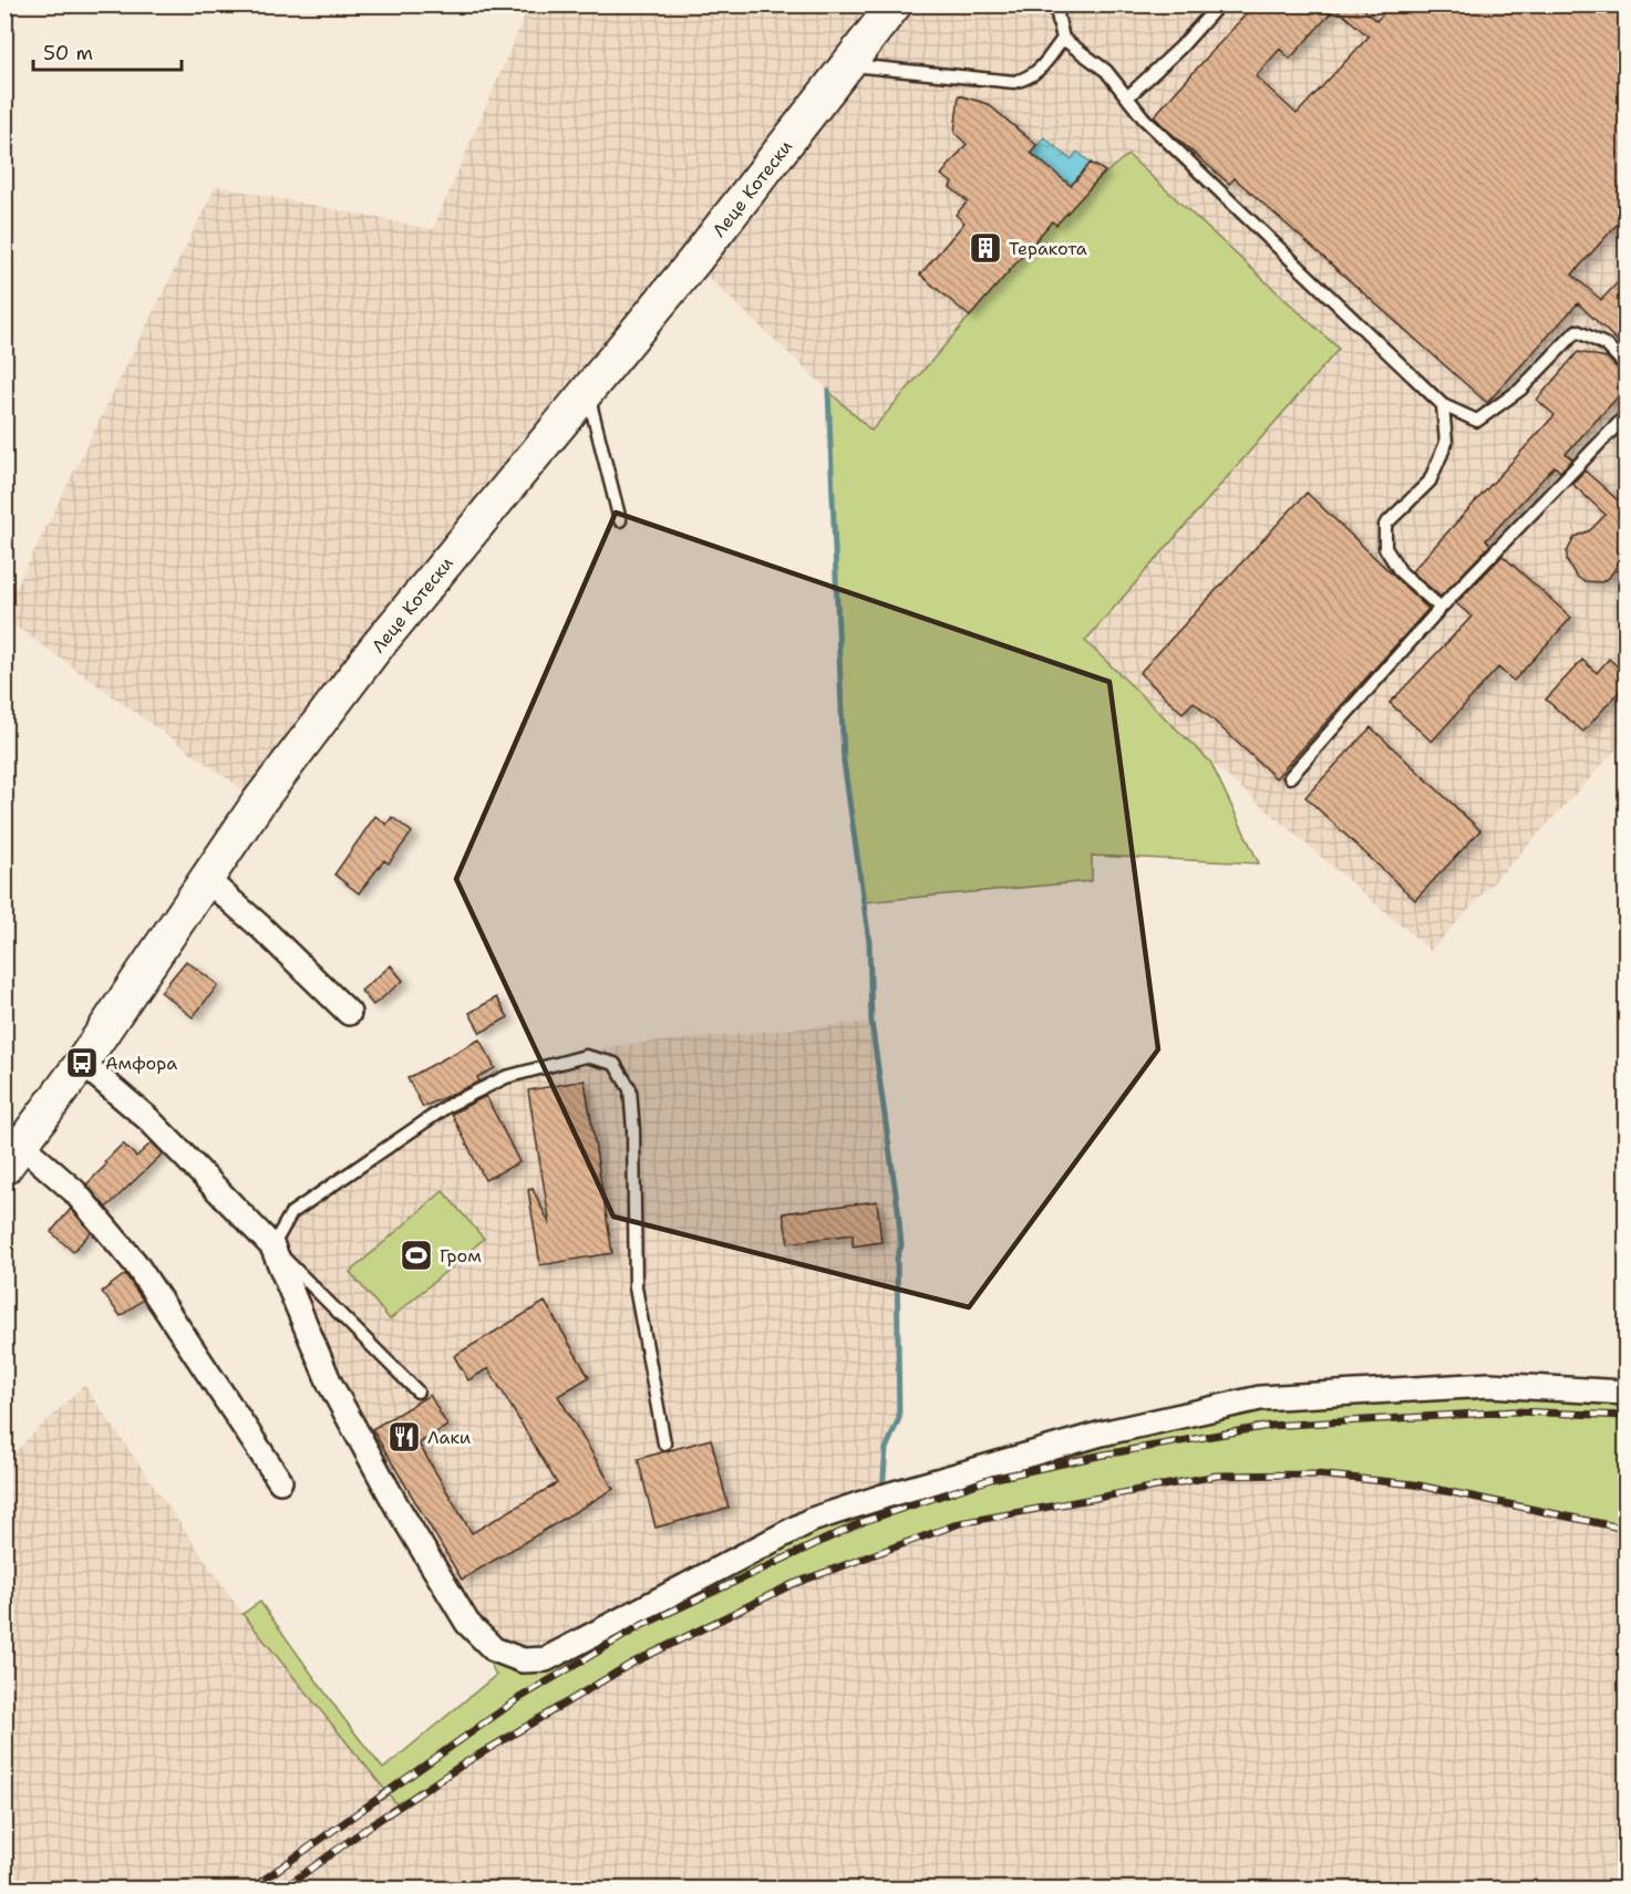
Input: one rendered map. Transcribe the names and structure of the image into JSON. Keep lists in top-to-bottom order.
{
  "streets": {
    "main road": ["Леце Котески"]
  },
  "places": {
    "building": ["Теракота"],
    "bus stop": ["Амфора"],
    "sports": ["Гром"],
    "restaurant": ["Лаки"]
  },
  "scale_bar": "50 m"
}
